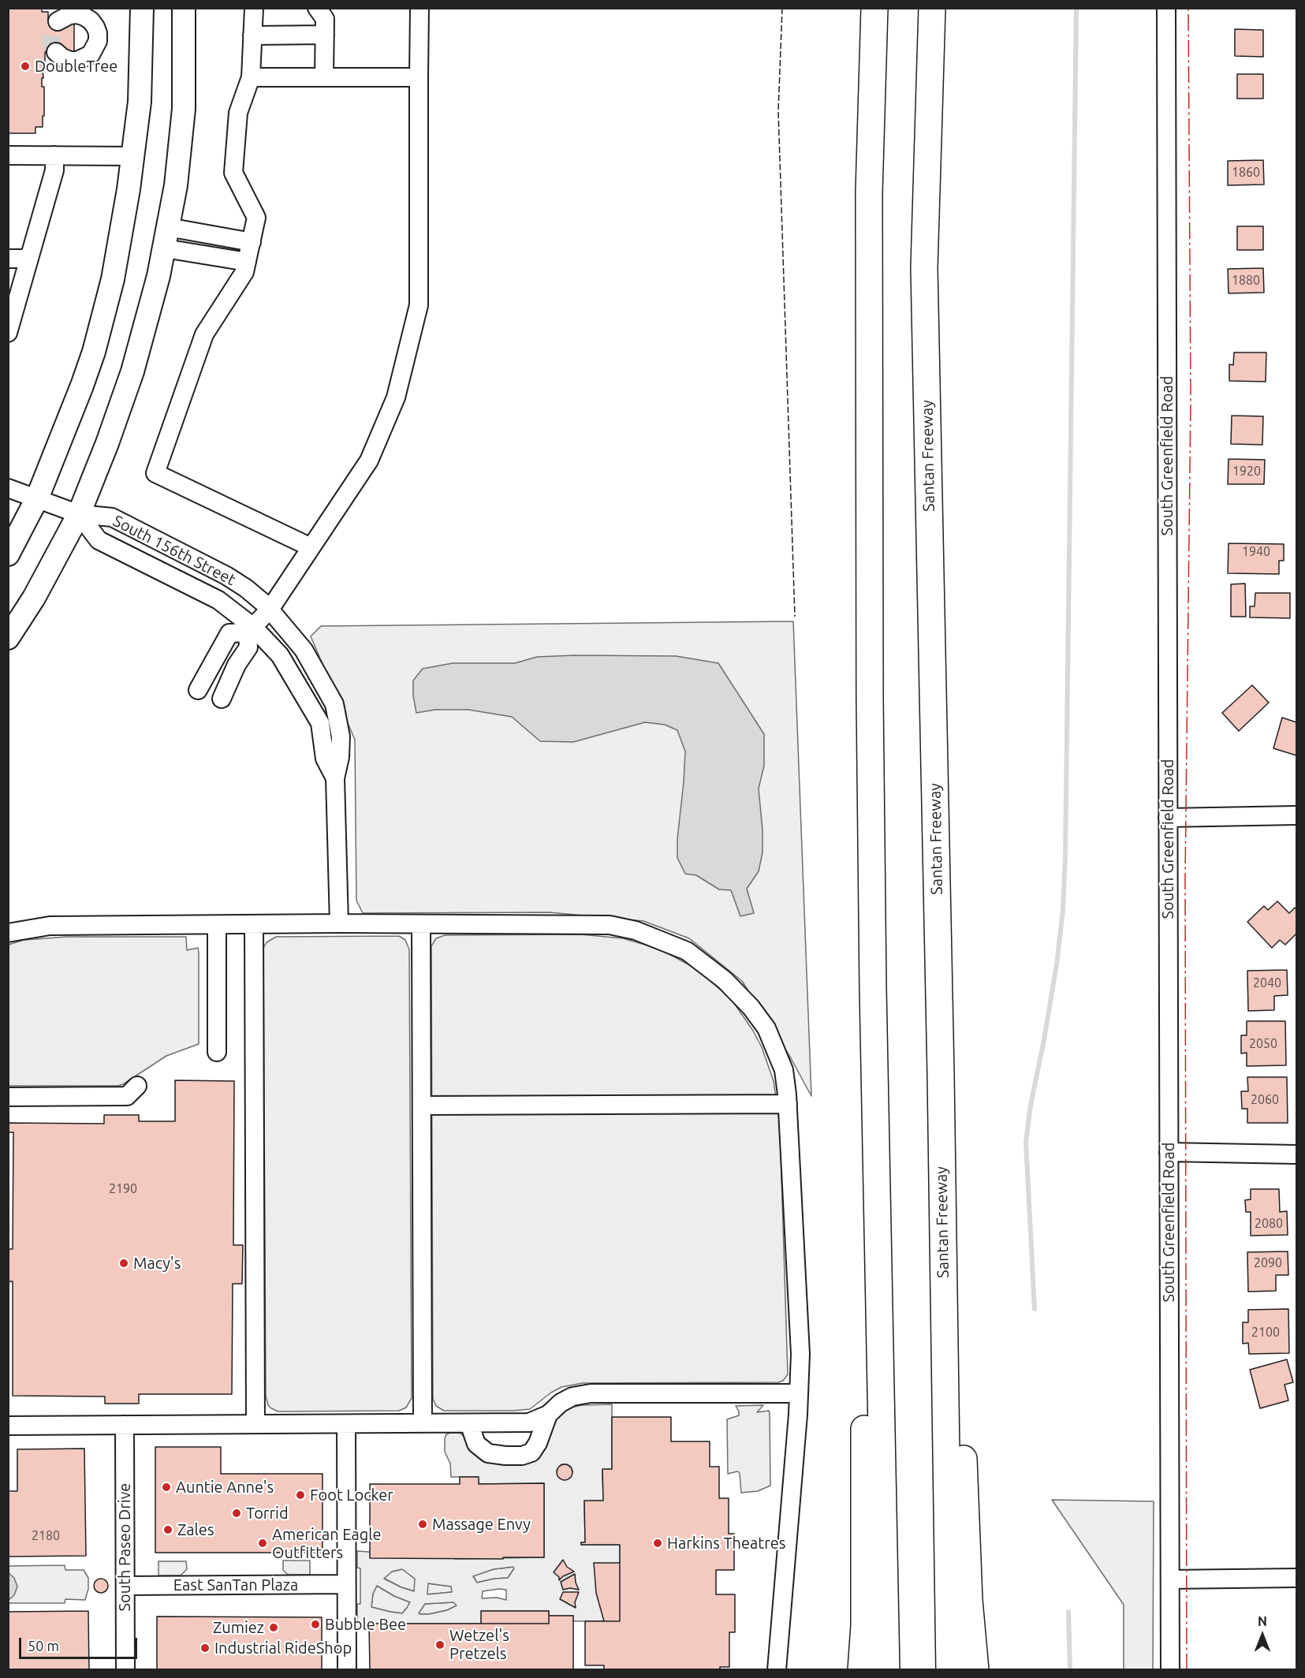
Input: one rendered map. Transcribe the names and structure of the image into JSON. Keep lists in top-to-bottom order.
{
  "streets": {
    "highway": ["Santan Freeway"],
    "street": [
      "South Greenfield Road",
      "South 156th Street",
      "South Paseo Drive",
      "East SanTan Plaza"
    ]
  },
  "crossings": [
    ["South Paseo Drive", "East SanTan Plaza"]
  ],
  "places": [
    "DoubleTree",
    "Macy's",
    "Auntie Anne's",
    "Foot Locker",
    "Torrid",
    "Massage Envy",
    "Zales",
    "American Eagle Outfitters",
    "Harkins Theatres",
    "Bubble Bee",
    "Zumiez",
    "Wetzel's Pretzels",
    "Industrial RideShop"
  ],
  "house_numbers": [
    "1860",
    "1880",
    "1920",
    "1940",
    "2040",
    "2050",
    "2060",
    "2190",
    "2080",
    "2090",
    "2100",
    "2180"
  ],
  "scale_bar": "50 m",
  "north": "top"
}
